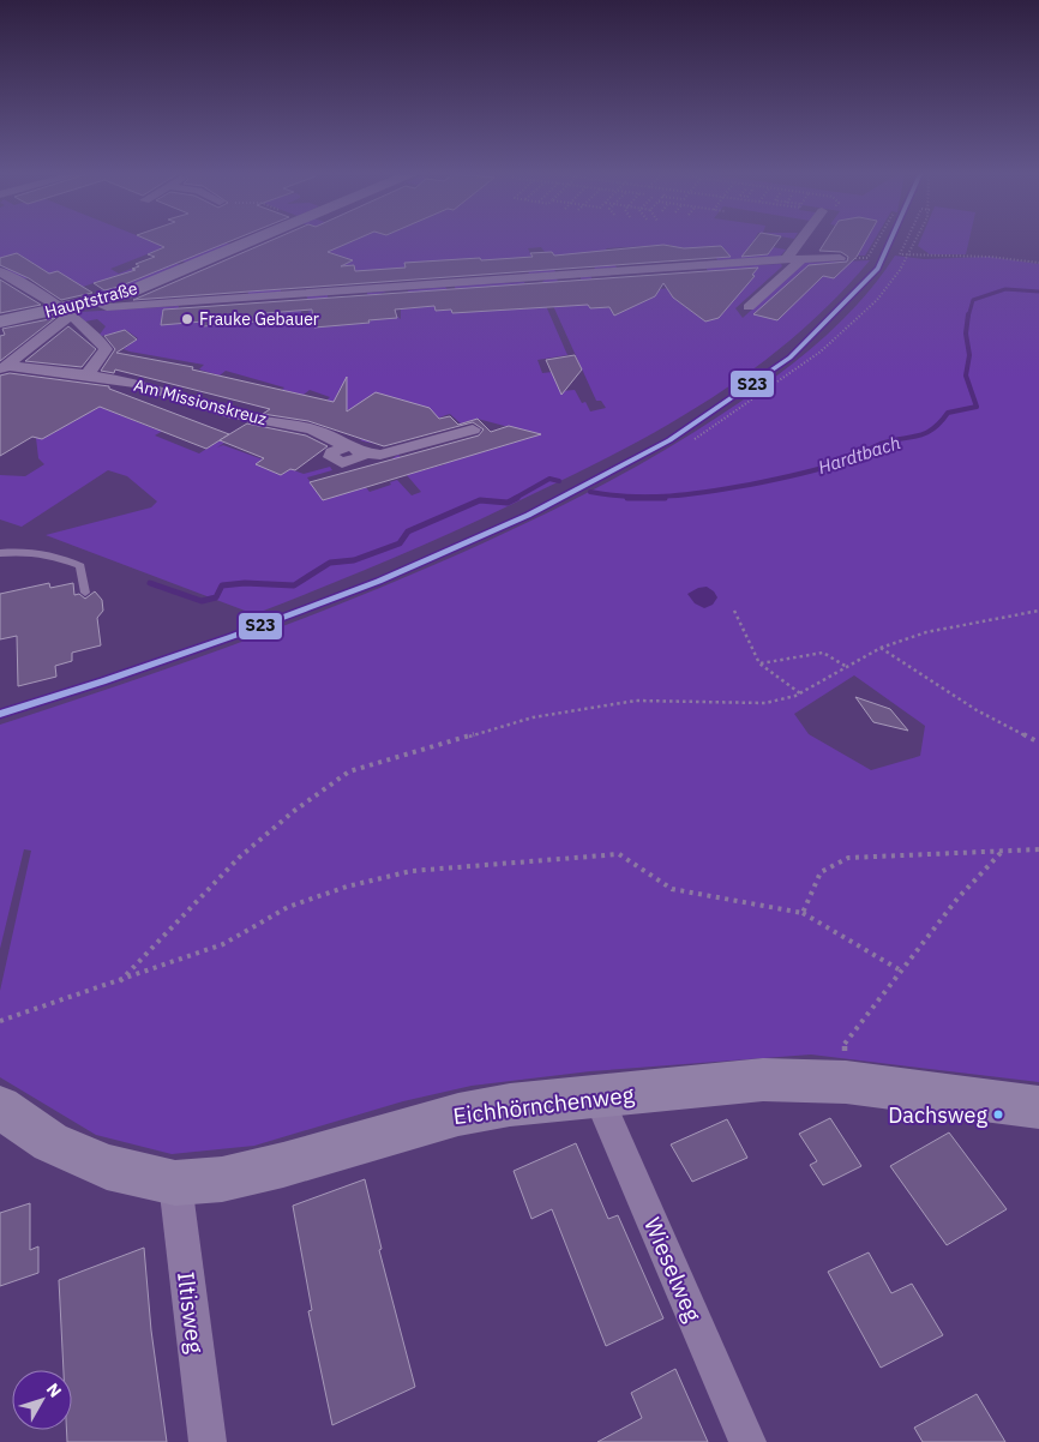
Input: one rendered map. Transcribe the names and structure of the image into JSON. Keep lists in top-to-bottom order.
{
  "streets": {
    "main road": ["Hauptstraße", "Eichhörnchenweg"],
    "street": ["Am Missionskreuz", "Wieselweg", "Iltisweg"]
  },
  "crossings": [
    ["Eichhörnchenweg", "Wieselweg"],
    ["Eichhörnchenweg", "Iltisweg"]
  ],
  "water": ["Hardtbach"],
  "places": ["Frauke Gebauer", "Dachsweg"],
  "lines": ["transit line S23"],
  "north": "top right"
}
